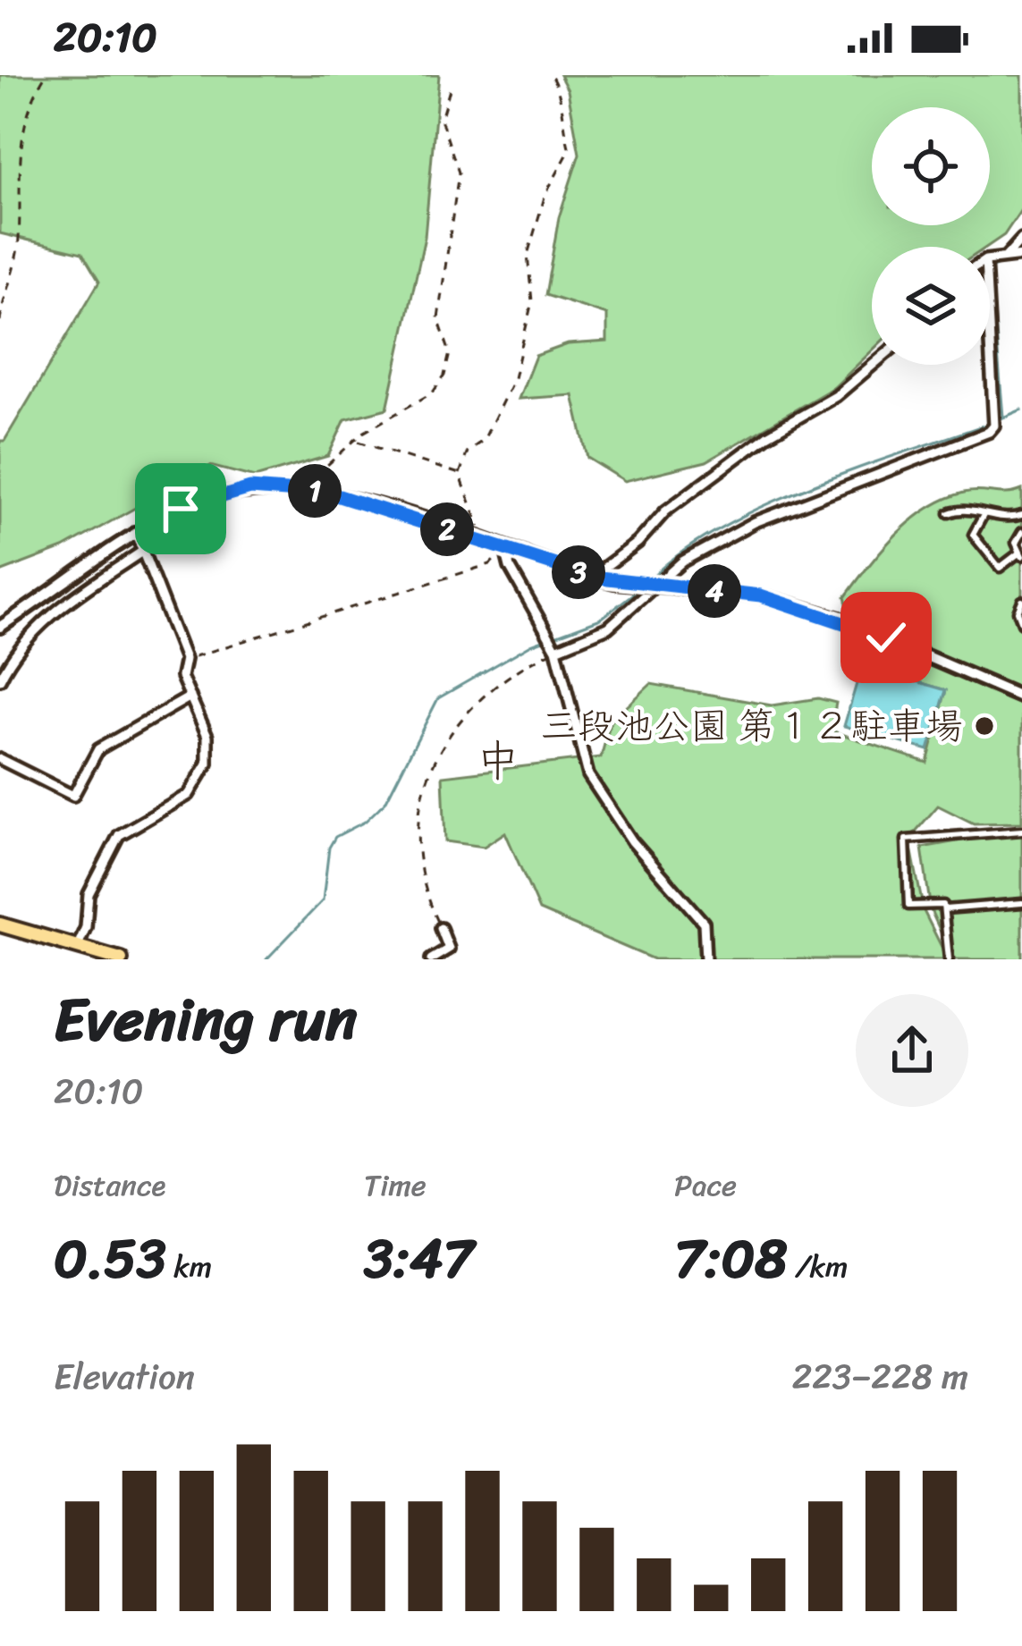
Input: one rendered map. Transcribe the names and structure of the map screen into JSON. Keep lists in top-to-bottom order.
{
  "districts": ["中"],
  "places": ["三段池公園 第１２駐車場"],
  "page": {
    "status": "20:10",
    "pins": [
      "1",
      "2",
      "3",
      "4"
    ],
    "heading": ["Evening run", "20:10"],
    "stats": [
      ["Distance", "0.53 km"],
      ["Time", "3:47"],
      ["Pace", "7:08 /km"]
    ],
    "chart": ["Elevation", "223–228 m"]
  }
}
